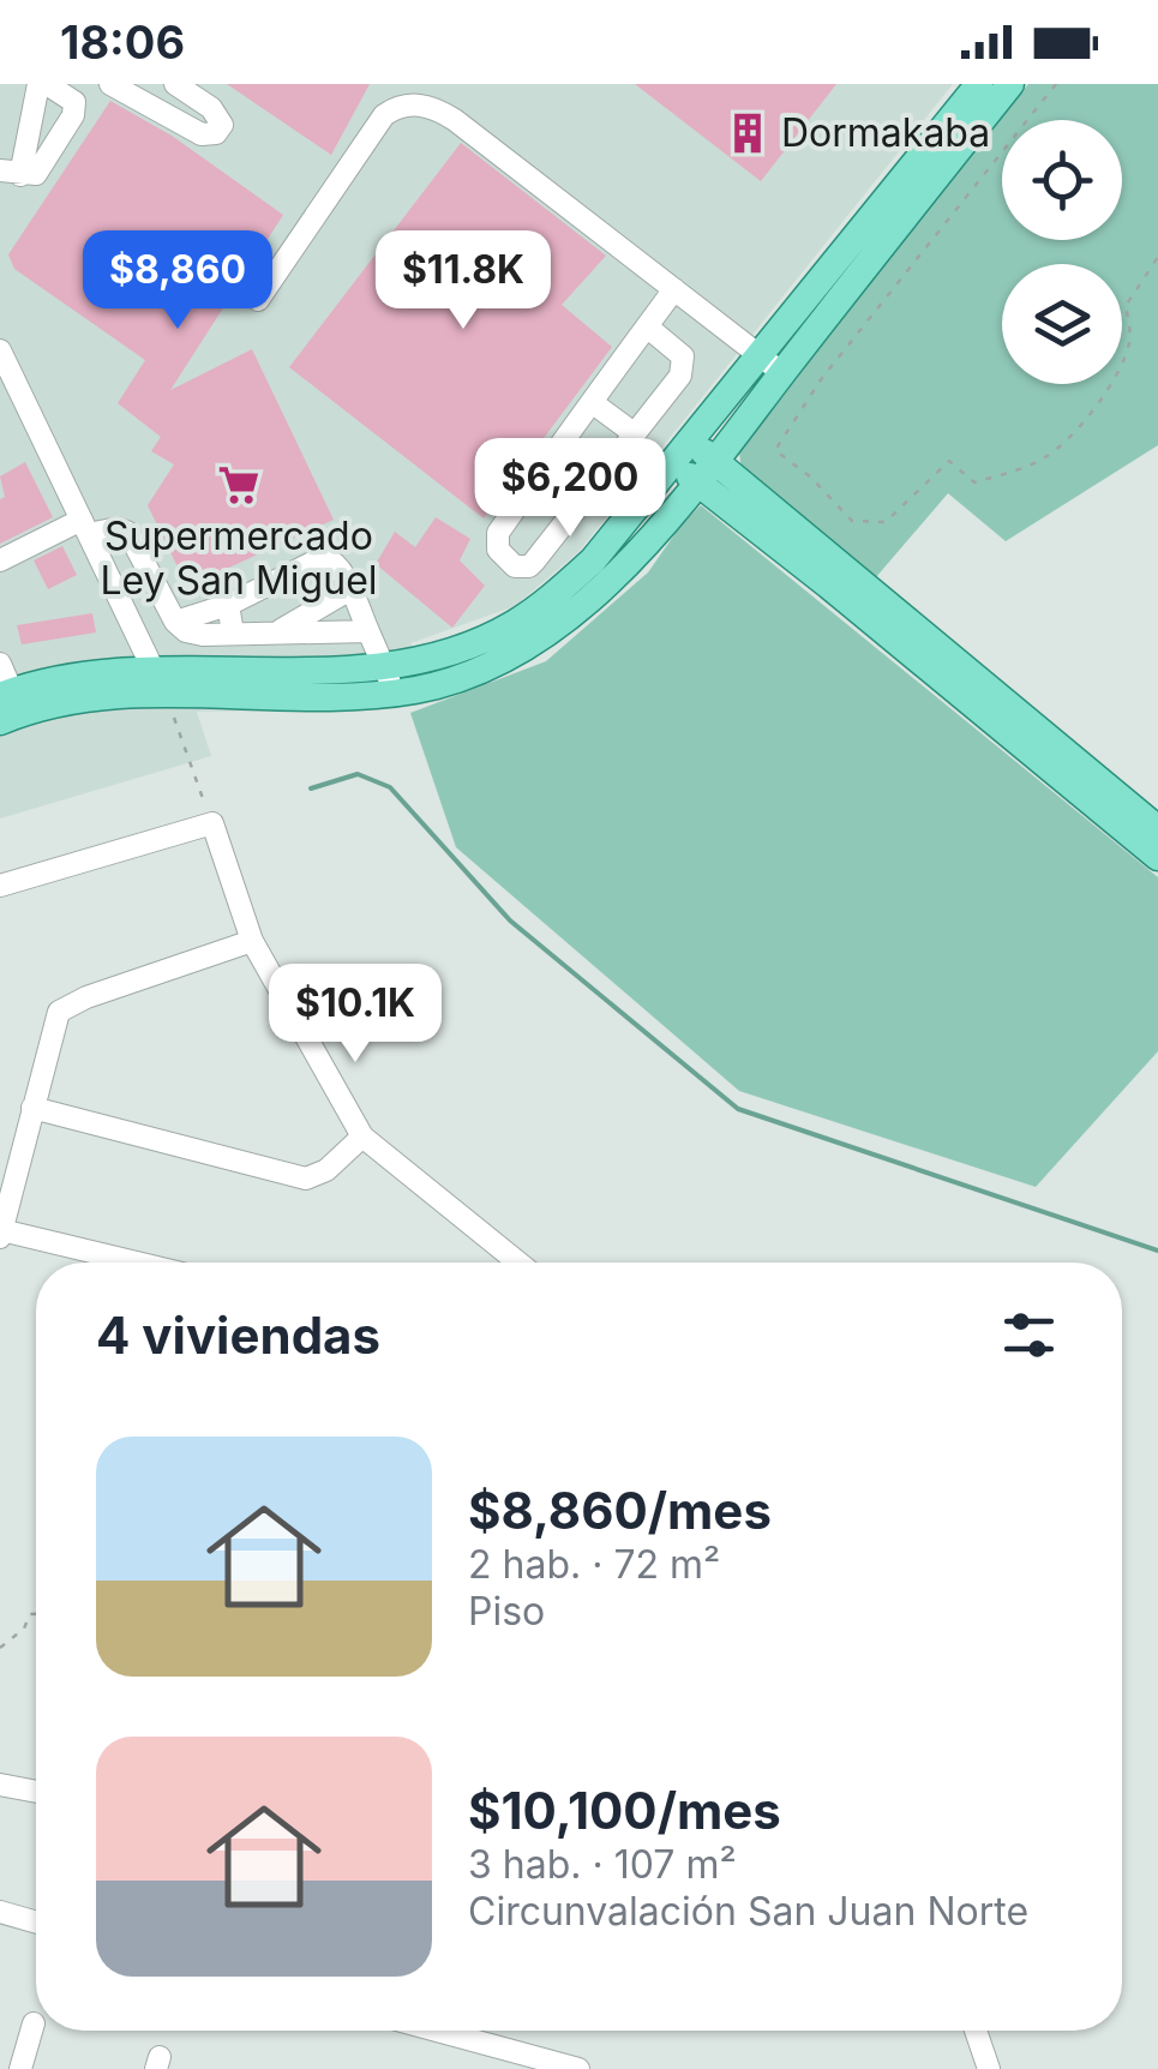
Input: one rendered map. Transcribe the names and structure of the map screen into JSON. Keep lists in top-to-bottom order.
{
  "places": {
    "building": ["Dormakaba"],
    "supermarket": ["Supermercado Ley San Miguel"]
  },
  "page": {
    "status": "18:06",
    "price": [
      "$8,860",
      "$11.8K",
      "$6,200",
      "$10.1K"
    ],
    "heading": "4 viviendas",
    "list": [
      {
        "name": "$8,860/mes",
        "note": "2 hab. · 72 m² · Piso"
      },
      {
        "name": "$10,100/mes",
        "note": "3 hab. · 107 m² · Circunvalación San Juan Norte"
      }
    ]
  }
}
